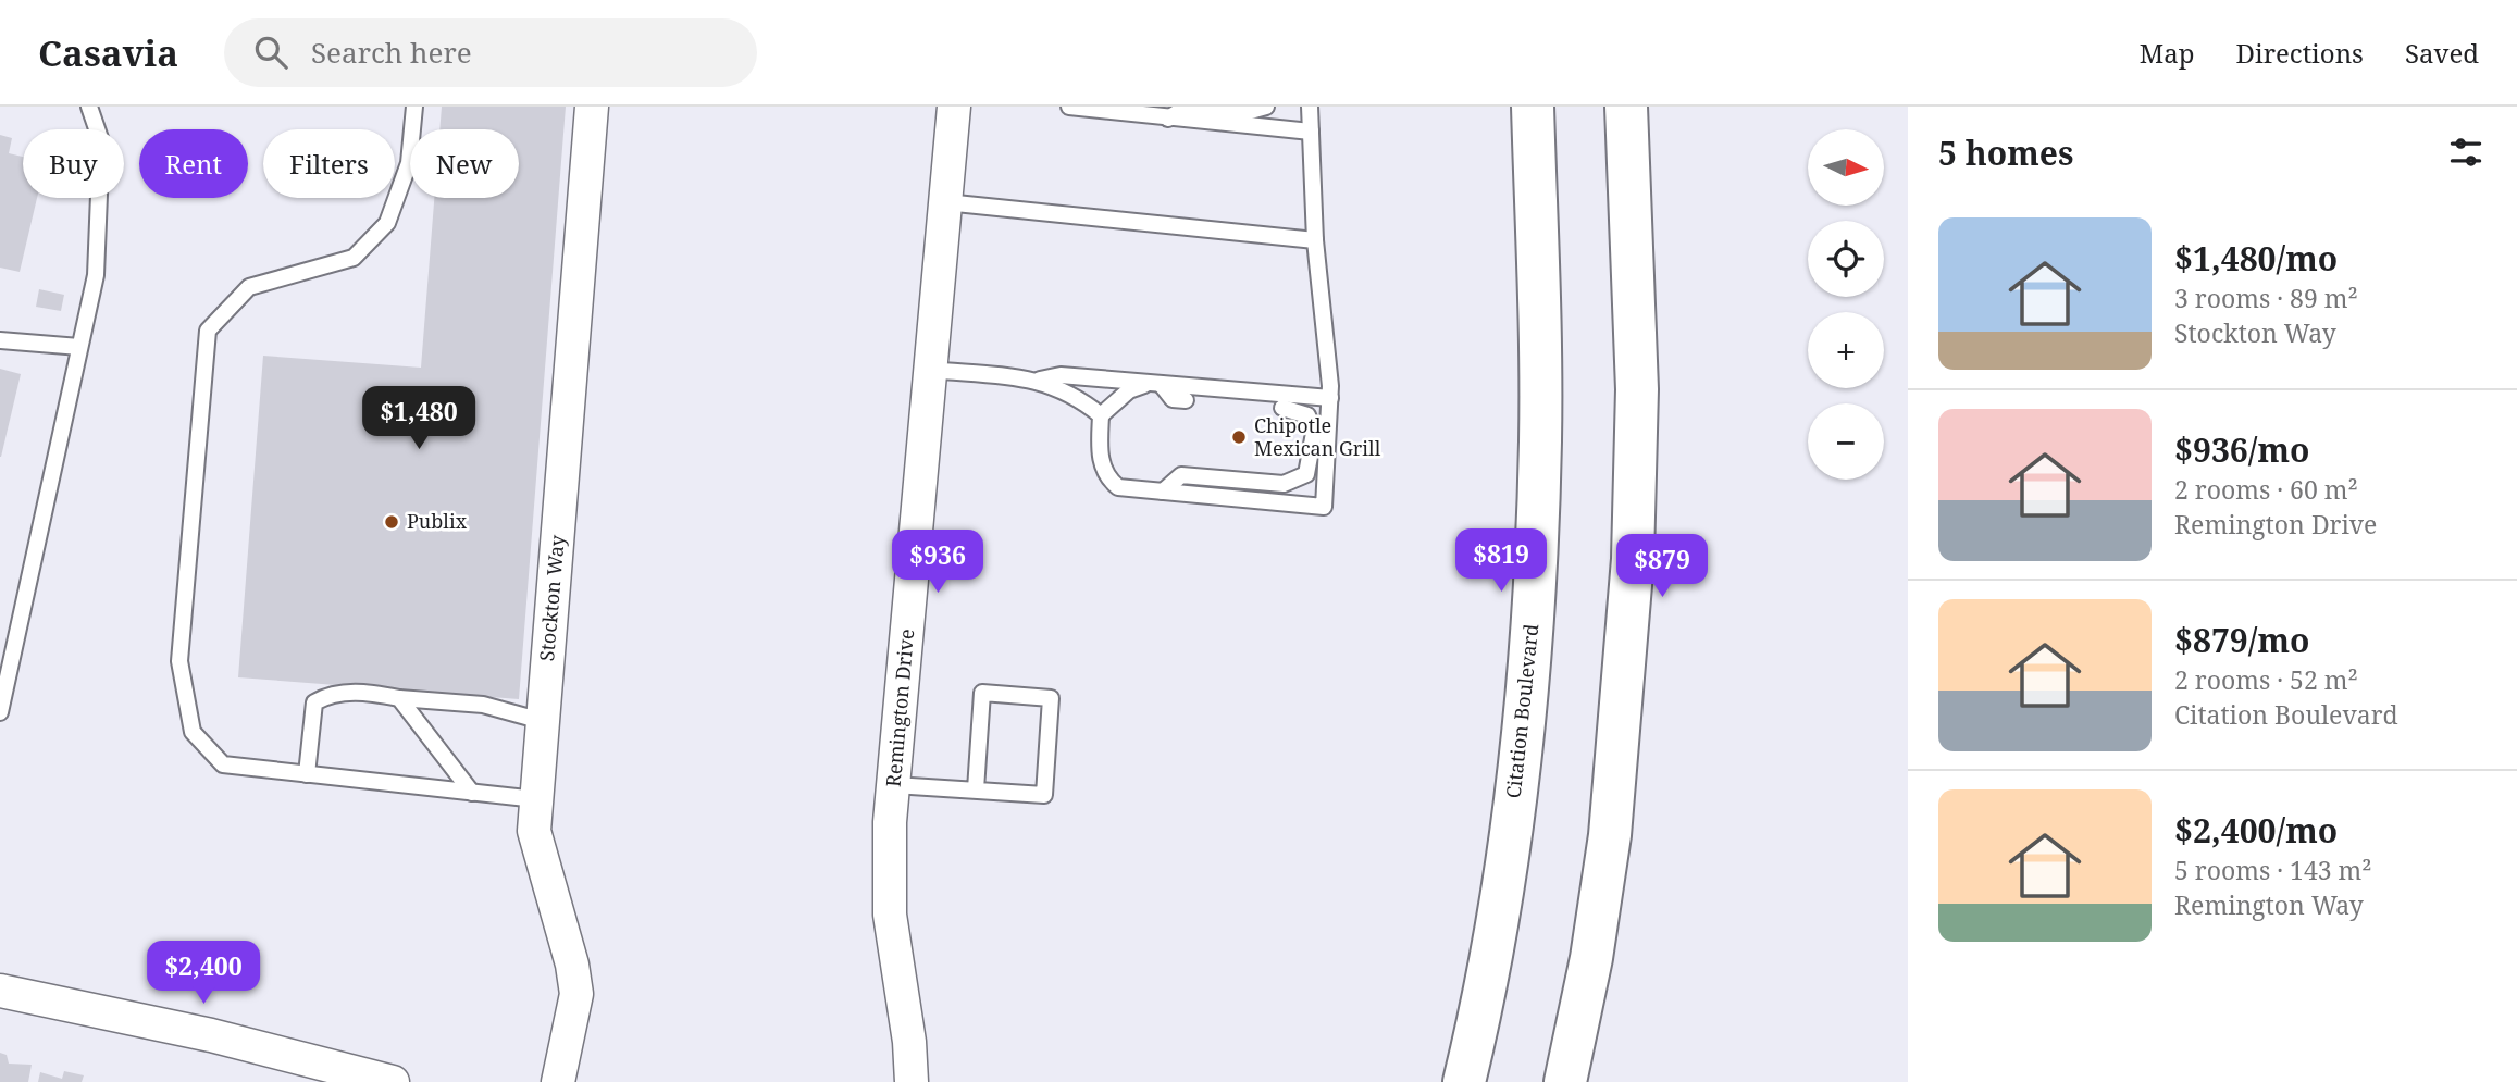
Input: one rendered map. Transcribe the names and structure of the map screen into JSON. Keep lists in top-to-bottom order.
{
  "streets": {
    "main road": ["Citation Boulevard"],
    "street": ["Stockton Way", "Remington Drive"]
  },
  "places": ["Chipotle Mexican Grill", "Publix"],
  "north": "right",
  "page": {
    "header": "Casavia",
    "search": "Search here",
    "nav": ["Map", "Directions", "Saved"],
    "heading": "5 homes",
    "map_buttons": ["+", "−"],
    "chip": [
      "Buy",
      "Rent",
      "Filters",
      "New"
    ],
    "list": [
      {
        "name": "$1,480/mo",
        "note": "3 rooms · 89 m² · Stockton Way"
      },
      {
        "name": "$936/mo",
        "note": "2 rooms · 60 m² · Remington Drive"
      },
      {
        "name": "$879/mo",
        "note": "2 rooms · 52 m² · Citation Boulevard"
      },
      {
        "name": "$2,400/mo",
        "note": "5 rooms · 143 m² · Remington Way"
      }
    ],
    "price": [
      "$1,480",
      "$819",
      "$936",
      "$879",
      "$2,400"
    ]
  }
}
